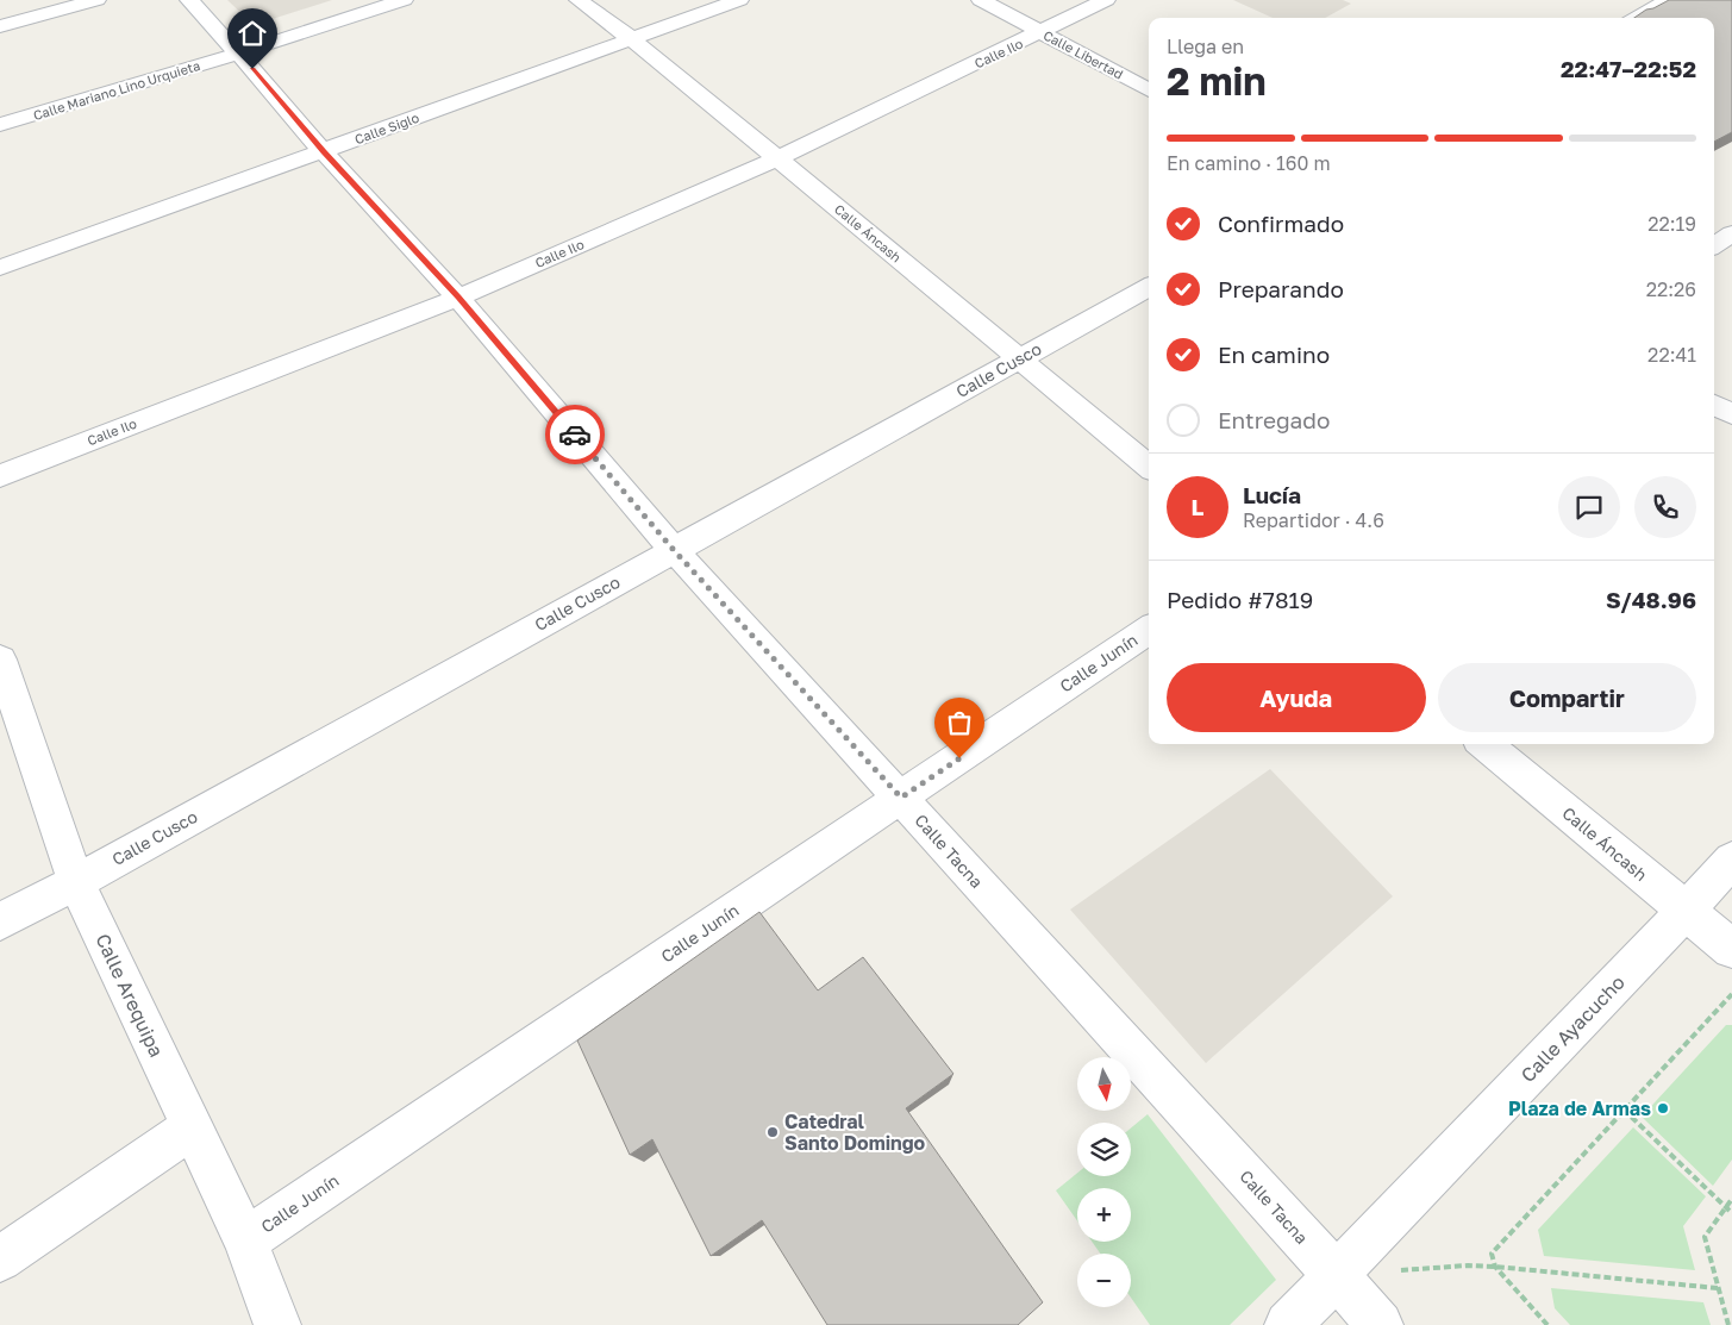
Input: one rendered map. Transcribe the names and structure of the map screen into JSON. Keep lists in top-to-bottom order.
{
  "streets": {
    "street": [
      "Calle Ilo",
      "Calle Libertad",
      "Calle Mariano Lino Urquieta",
      "Calle Siglo",
      "Calle Áncash",
      "Calle Cusco",
      "Calle Junín",
      "Calle Tacna",
      "Calle Arequipa",
      "Calle Ayacucho"
    ]
  },
  "crossings": [
    ["Calle Ilo", "Calle Libertad"],
    ["Calle Ilo", "Calle Áncash"],
    ["Calle Ilo", "Calle Tacna"],
    ["Calle Mariano Lino Urquieta", "Calle Tacna"],
    ["Calle Siglo", "Calle Áncash"],
    ["Calle Siglo", "Calle Tacna"],
    ["Calle Áncash", "Calle Cusco"],
    ["Calle Áncash", "Calle Ayacucho"],
    ["Calle Cusco", "Calle Tacna"],
    ["Calle Cusco", "Calle Arequipa"],
    ["Calle Junín", "Calle Tacna"],
    ["Calle Junín", "Calle Arequipa"],
    ["Calle Tacna", "Calle Ayacucho"]
  ],
  "places": ["Plaza de Armas", "Catedral Santo Domingo"],
  "north": "bottom",
  "page": {
    "heading": ["2 min", "Llega en", "22:47–22:52"],
    "panel": [
      "Lucía",
      "Repartidor · 4.6",
      "Pedido #7819",
      "S/48.96"
    ],
    "bar": "En camino · 160 m",
    "list": [
      ["Confirmado", "22:19"],
      ["Preparando", "22:26"],
      ["En camino", "22:41"],
      "Entregado"
    ],
    "round": "L",
    "buttons": ["Ayuda", "Compartir"],
    "map_buttons": ["+", "−"]
  }
}
